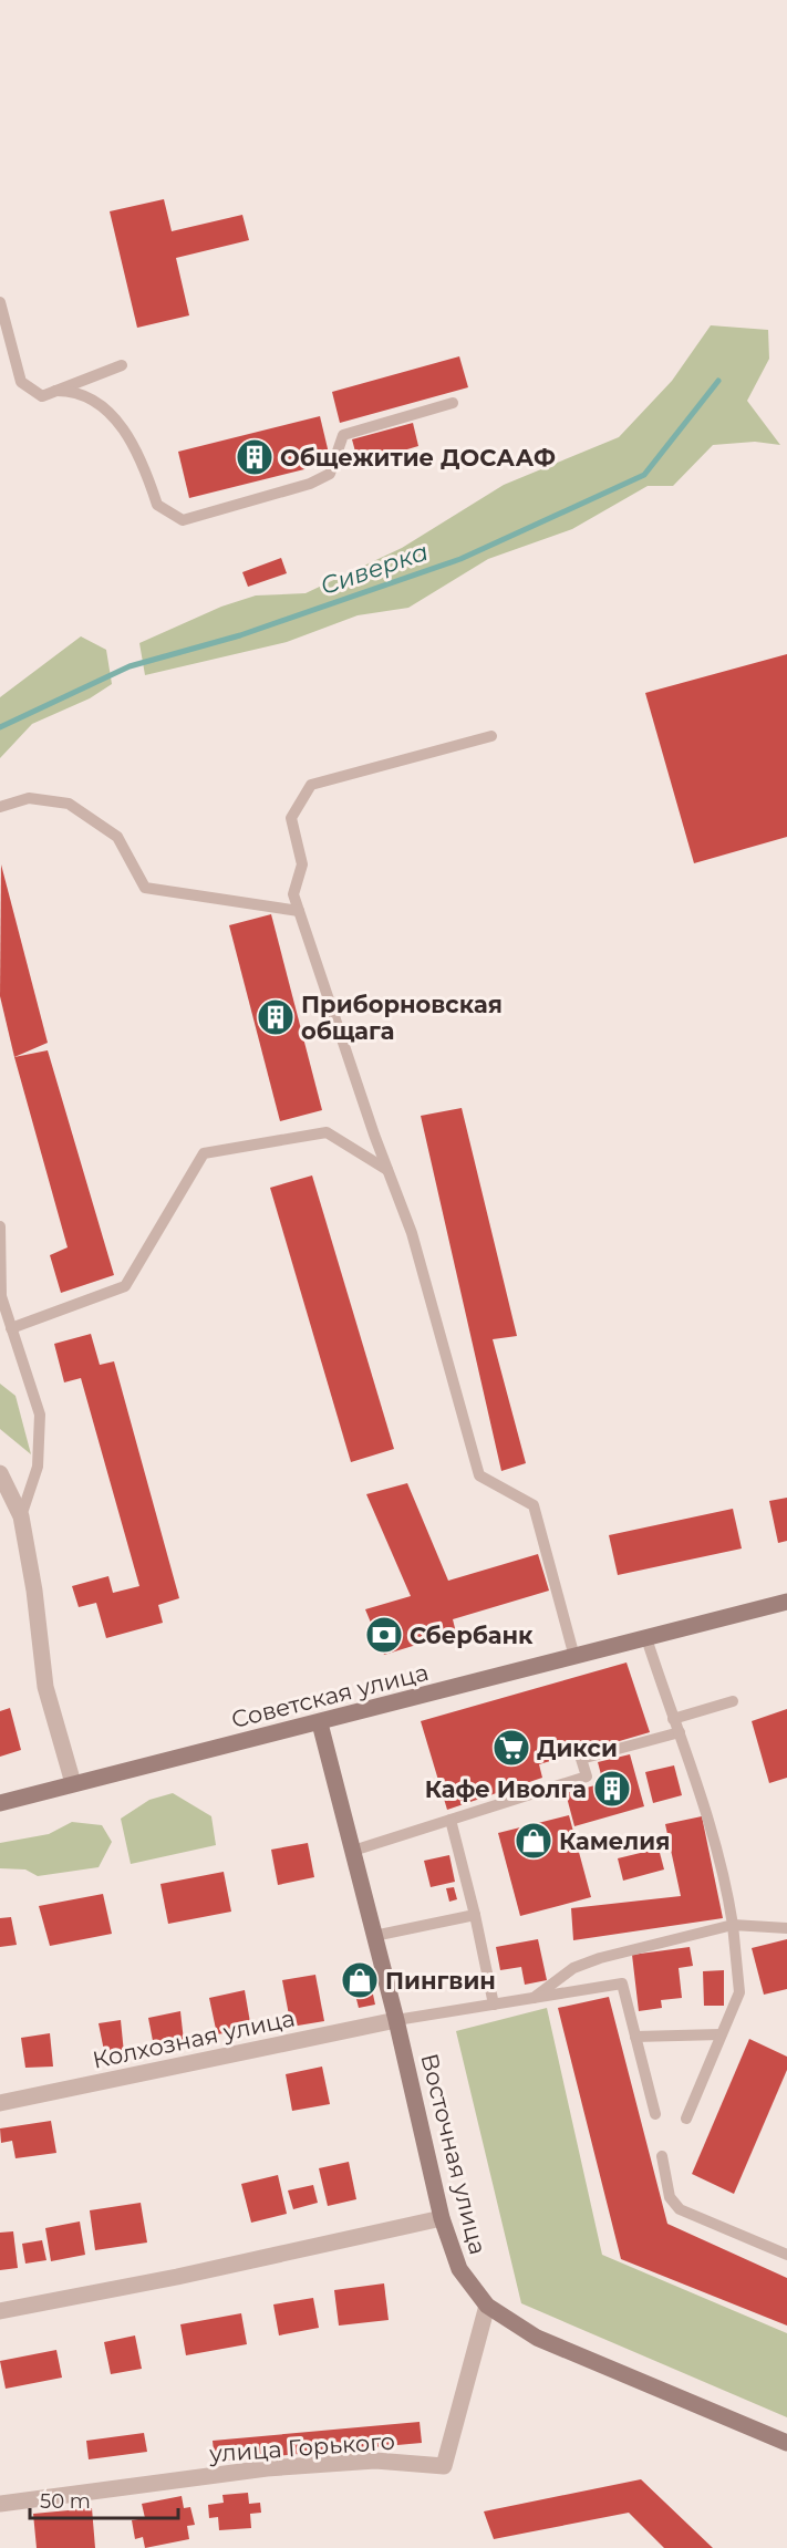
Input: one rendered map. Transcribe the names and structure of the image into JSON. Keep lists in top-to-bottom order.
{
  "streets": {
    "main road": ["Советская улица", "Восточная улица"],
    "street": ["Колхозная улица", "улица Горького"]
  },
  "crossings": [
    ["Советская улица", "Восточная улица"],
    ["Колхозная улица", "Восточная улица"],
    ["Восточная улица", "улица Горького"]
  ],
  "water": ["Сиверка"],
  "places": {
    "building": ["Общежитие ДОСААФ", "Приборновская общага", "Кафе Иволга"],
    "bank": ["Сбербанк"],
    "supermarket": ["Дикси"],
    "shop": ["Камелия", "Пингвин"]
  },
  "scale_bar": "50 m"
}
